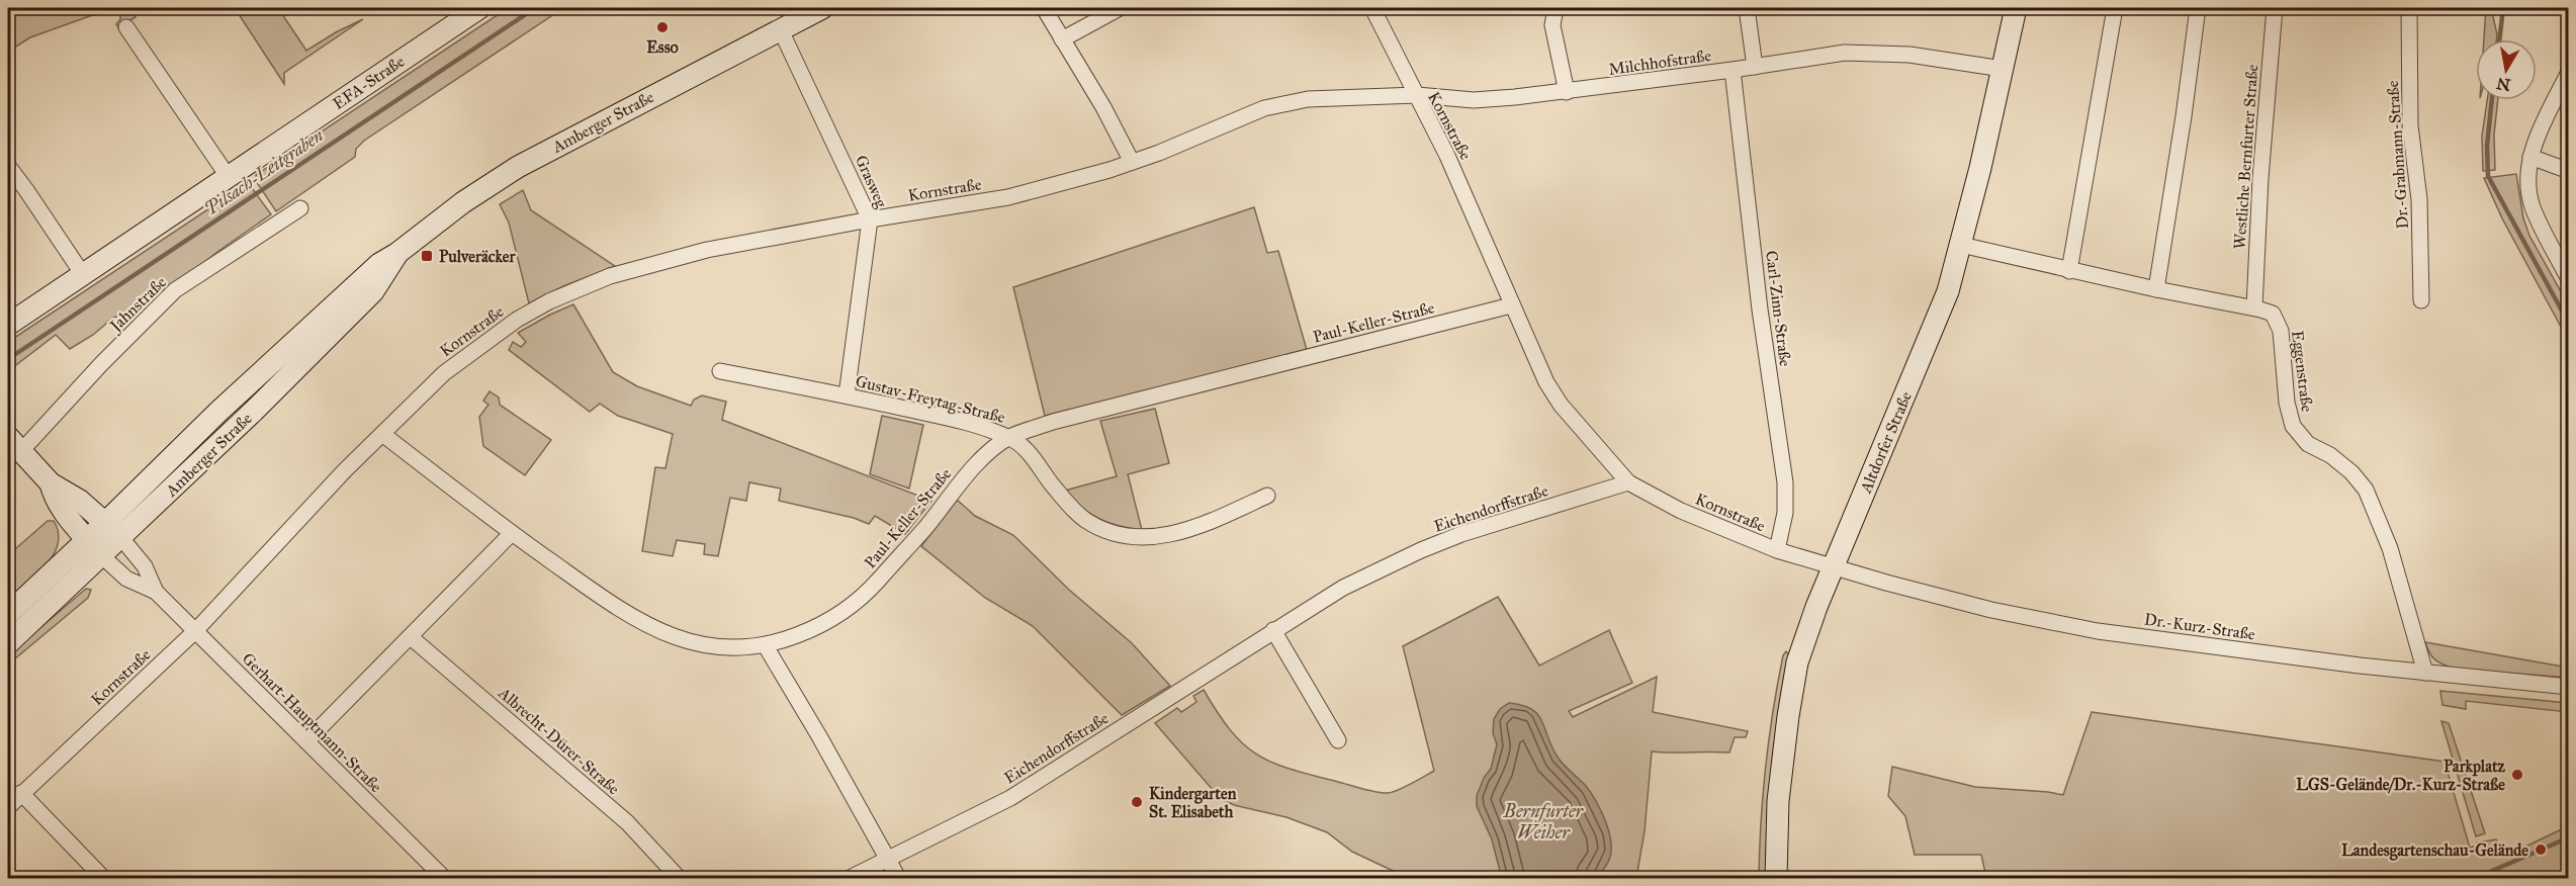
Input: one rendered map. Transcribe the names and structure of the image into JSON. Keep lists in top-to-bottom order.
{
  "streets": {
    "main road": ["EFA-Straße", "Amberger Straße", "Altdorfer Straße"],
    "street": [
      "Milchhofstraße",
      "Kornstraße",
      "Dr.-Grabmann-Straße",
      "Westliche Bernfurter Straße",
      "Grasweg",
      "Jahnstraße",
      "Carl-Zinn-Straße",
      "Paul-Keller-Straße",
      "Eggenstraße",
      "Gustav-Freytag-Straße",
      "Eichendorffstraße",
      "Dr.-Kurz-Straße",
      "Gerhart-Hauptmann-Straße",
      "Albrecht-Dürer-Straße"
    ]
  },
  "crossings": [
    ["Milchhofstraße", "Kornstraße"],
    ["Milchhofstraße", "Carl-Zinn-Straße"],
    ["Milchhofstraße", "Altdorfer Straße"],
    ["Amberger Straße", "Grasweg"],
    ["Amberger Straße", "Gerhart-Hauptmann-Straße"],
    ["Kornstraße", "Grasweg"],
    ["Kornstraße", "Carl-Zinn-Straße"],
    ["Kornstraße", "Paul-Keller-Straße"],
    ["Kornstraße", "Altdorfer Straße"],
    ["Kornstraße", "Eichendorffstraße"],
    ["Kornstraße", "Dr.-Kurz-Straße"],
    ["Kornstraße", "Gerhart-Hauptmann-Straße"],
    ["Westliche Bernfurter Straße", "Eggenstraße"],
    ["Grasweg", "Gustav-Freytag-Straße"],
    ["Paul-Keller-Straße", "Gustav-Freytag-Straße"],
    ["Eggenstraße", "Altdorfer Straße"],
    ["Eggenstraße", "Dr.-Kurz-Straße"],
    ["Altdorfer Straße", "Dr.-Kurz-Straße"]
  ],
  "water": ["Pilsach-Leitgraben", "Bernfurter Weiher"],
  "places": {
    "other": [
      "Esso",
      "Parkplatz LGS-Gelände/Dr.-Kurz-Straße",
      "Kindergarten St. Elisabeth",
      "Landesgartenschau-Gelände"
    ],
    "transit": ["Pulveräcker"]
  },
  "north": "bottom"
}
